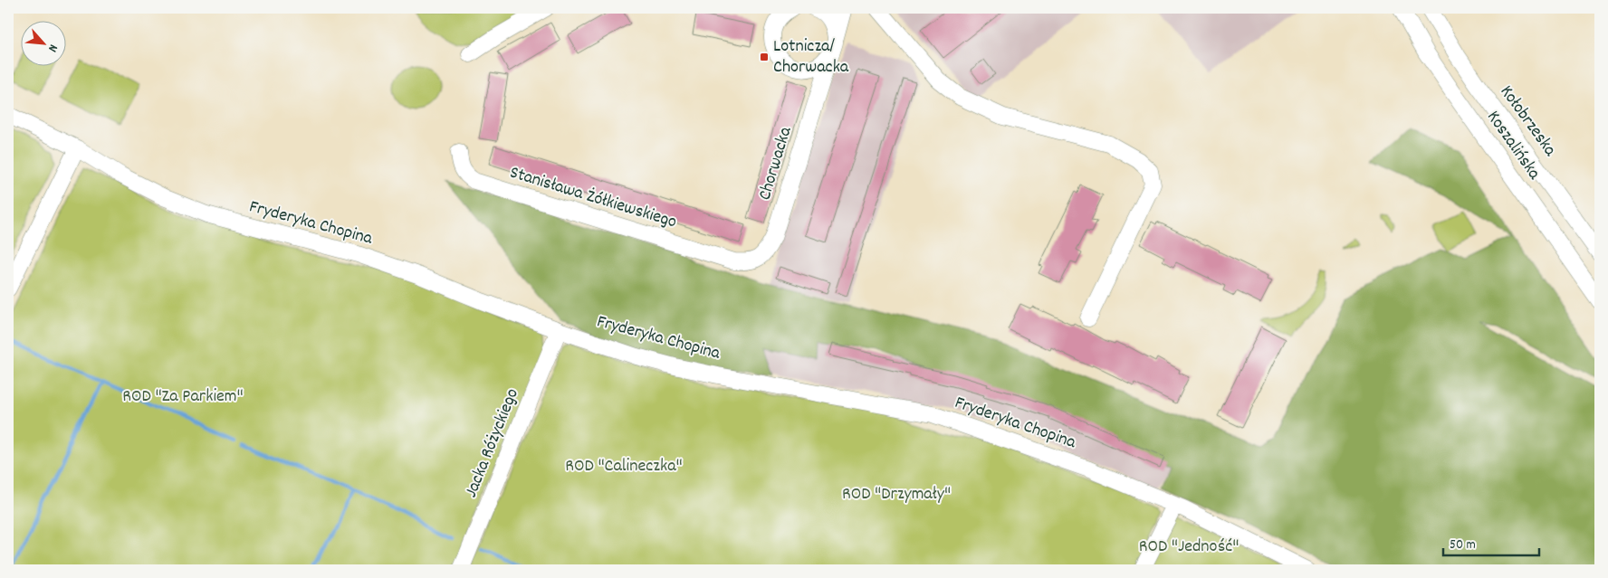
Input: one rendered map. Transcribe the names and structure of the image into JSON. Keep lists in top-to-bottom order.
{
  "streets": {
    "street": [
      "Kołobrzeska",
      "Koszalińska",
      "Chorwacka",
      "Stanisława Żółkiewskiego",
      "Fryderyka Chopina",
      "Jacka Różyckiego"
    ]
  },
  "crossings": [
    ["Chorwacka", "Stanisława Żółkiewskiego"],
    ["Fryderyka Chopina", "Jacka Różyckiego"]
  ],
  "parks": [
    "ROD \"Za Parkiem\"",
    "ROD \"Calineczka\"",
    "ROD \"Drzymały\"",
    "ROD \"Jedność\""
  ],
  "places": {
    "transit": ["Lotnicza/ Chorwacka"]
  },
  "scale_bar": "50 m",
  "north": "bottom right"
}
